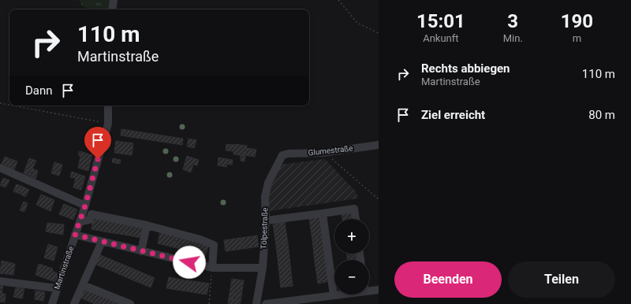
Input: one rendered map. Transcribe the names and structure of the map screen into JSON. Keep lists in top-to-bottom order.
{
  "streets": {
    "street": ["Glumestraße", "Tölpestraße", "Martinstraße"]
  },
  "crossings": [
    ["Glumestraße", "Tölpestraße"]
  ],
  "page": {
    "eta": [
      "15:01",
      "Ankunft",
      "3",
      "Min.",
      "190",
      "m"
    ],
    "turn": ["110 m", "Martinstraße"],
    "list": [
      {
        "name": "Rechts abbiegen",
        "note": "Martinstraße",
        "value": "110 m"
      },
      {
        "name": "Ziel erreicht",
        "value": "80 m"
      }
    ],
    "then": "Dann",
    "map_buttons": ["+", "−"],
    "buttons": ["Beenden", "Teilen"]
  }
}
